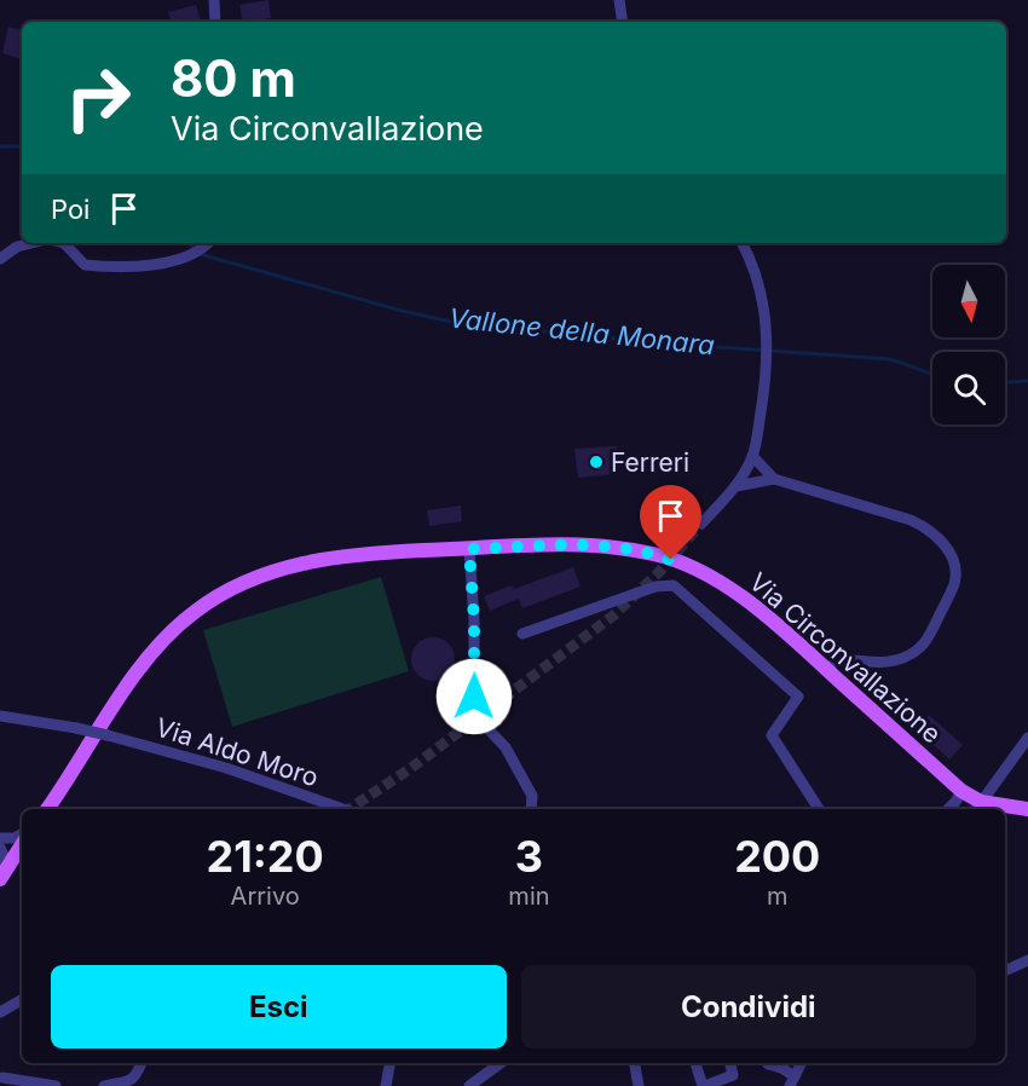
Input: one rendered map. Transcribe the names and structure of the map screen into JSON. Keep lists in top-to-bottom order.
{
  "streets": {
    "main road": ["Via Circonvallazione"],
    "street": ["Via Aldo Moro"]
  },
  "water": ["Vallone della Monara"],
  "places": ["Ferreri"],
  "north": "bottom",
  "page": {
    "turn": ["80 m", "Via Circonvallazione"],
    "then": "Poi",
    "eta": [
      "21:20",
      "Arrivo",
      "3",
      "min",
      "200",
      "m"
    ],
    "buttons": ["Esci", "Condividi"]
  }
}
